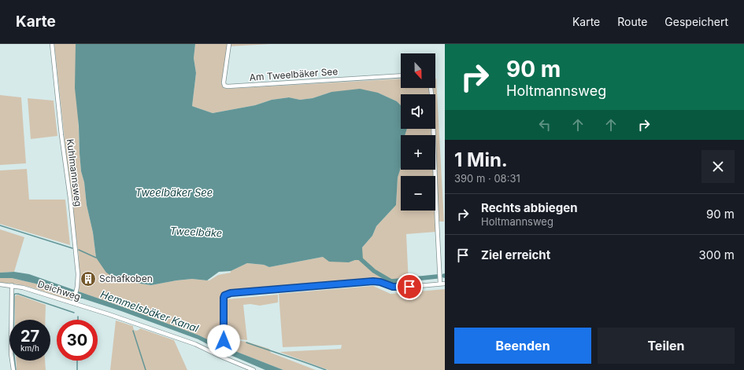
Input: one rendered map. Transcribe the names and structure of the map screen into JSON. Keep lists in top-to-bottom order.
{
  "streets": {
    "street": ["Am Tweelbäker See", "Kuhlmannsweg", "Deichweg"]
  },
  "crossings": [
    ["Kuhlmannsweg", "Deichweg"]
  ],
  "water": ["Tweelbäker See", "Tweelbäke", "Hemmelsbäker Kanal"],
  "places": {
    "building": ["Schafkoben"]
  },
  "north": "bottom",
  "page": {
    "header": "Karte",
    "nav": ["Karte", "Route", "Gespeichert"],
    "turn": ["90 m", "Holtmannsweg"],
    "map_buttons": ["+", "−"],
    "heading": ["1 Min.", "390 m · 08:31"],
    "list": [
      {
        "name": "Rechts abbiegen",
        "note": "Holtmannsweg",
        "value": "90 m"
      },
      {
        "name": "Ziel erreicht",
        "value": "300 m"
      }
    ],
    "speed": "27 km/h",
    "limit": "30",
    "buttons": ["Beenden", "Teilen"]
  }
}
